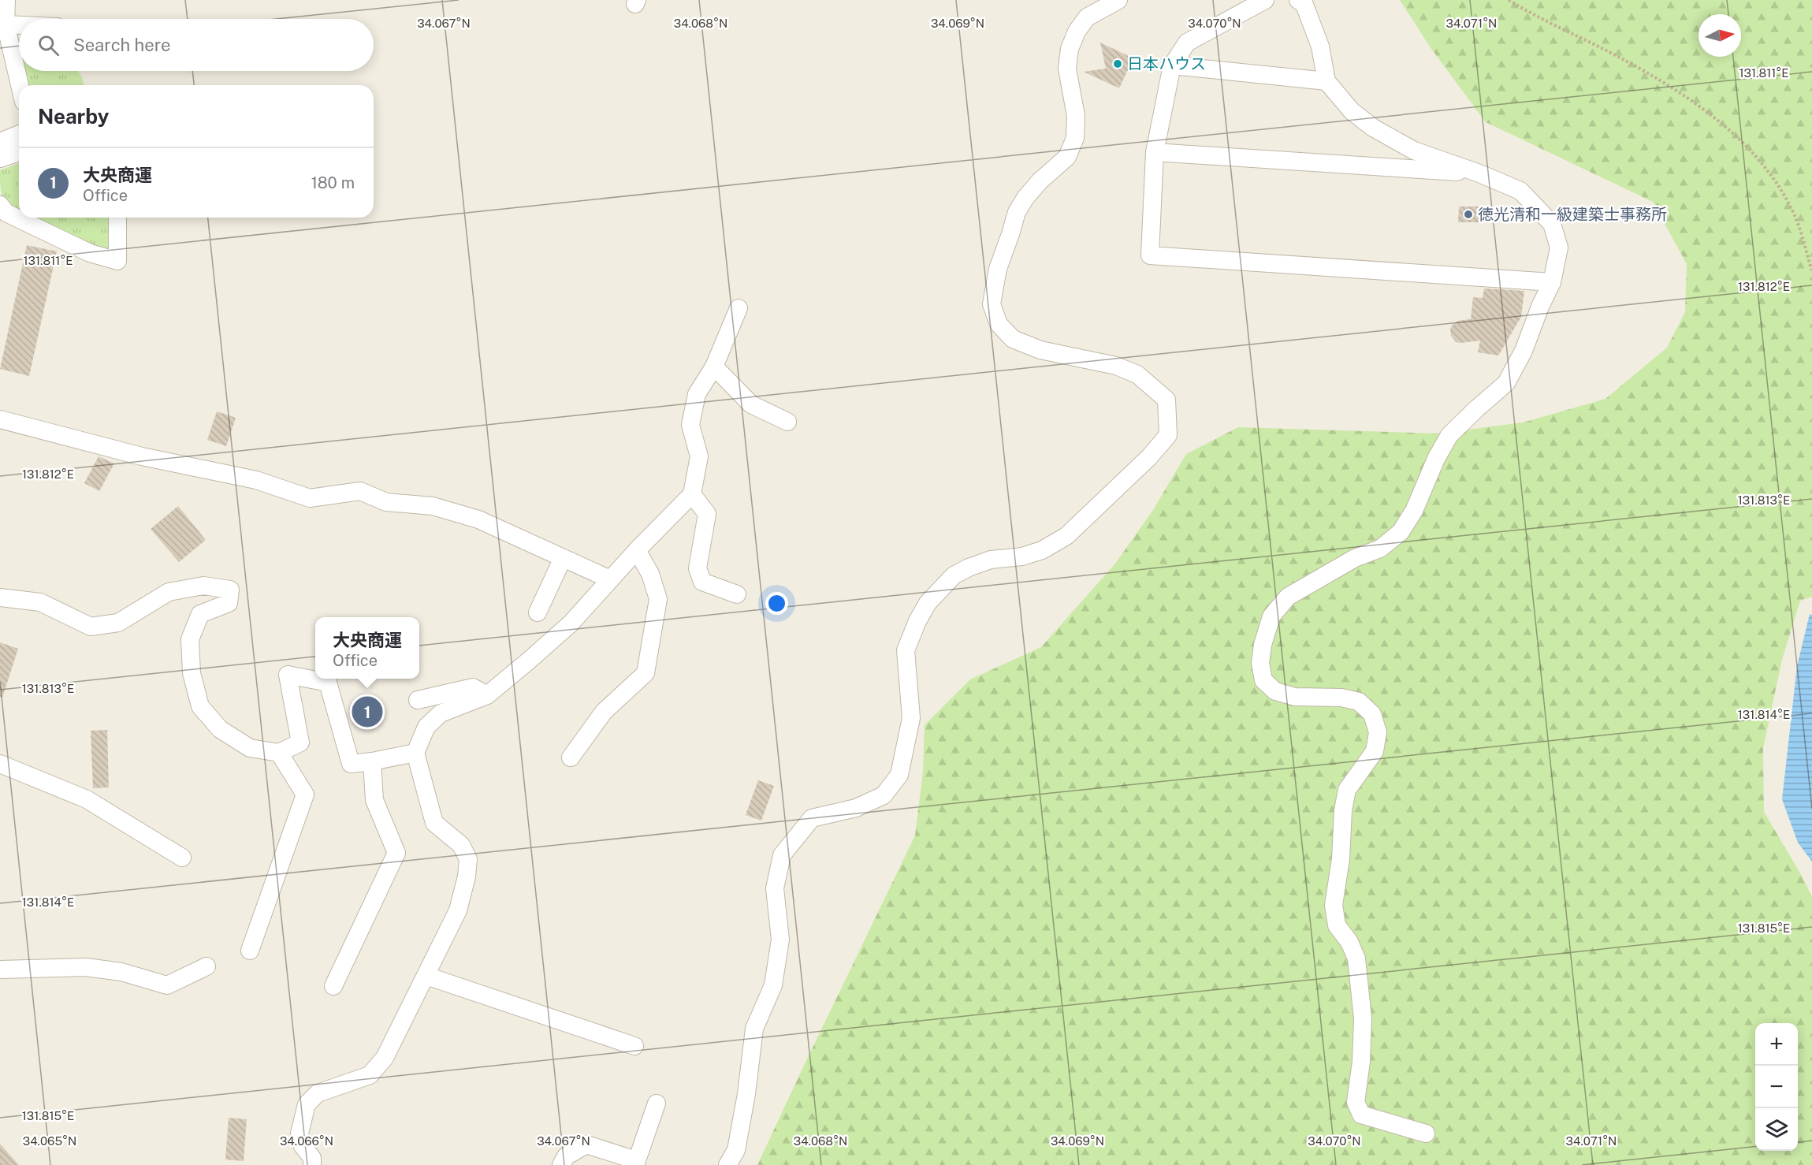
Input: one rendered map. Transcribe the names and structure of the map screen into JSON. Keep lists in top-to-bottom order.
{
  "places": ["日本ハウス", "徳光清和一級建築士事務所"],
  "north": "right",
  "page": {
    "search": "Search here",
    "heading": "Nearby",
    "list": [
      {
        "mark": "1",
        "name": "大央商運",
        "note": "Office",
        "value": "180 m"
      }
    ],
    "popup": ["大央商運", "Office"],
    "pins": "1",
    "map_buttons": ["+", "−"]
  },
  "coordinates": [
    "34.067°N",
    "34.068°N",
    "34.069°N",
    "34.070°N",
    "34.071°N",
    "131.811°E",
    "131.812°E",
    "131.813°E",
    "131.814°E",
    "131.815°E",
    "34.065°N",
    "34.066°N"
  ]
}
